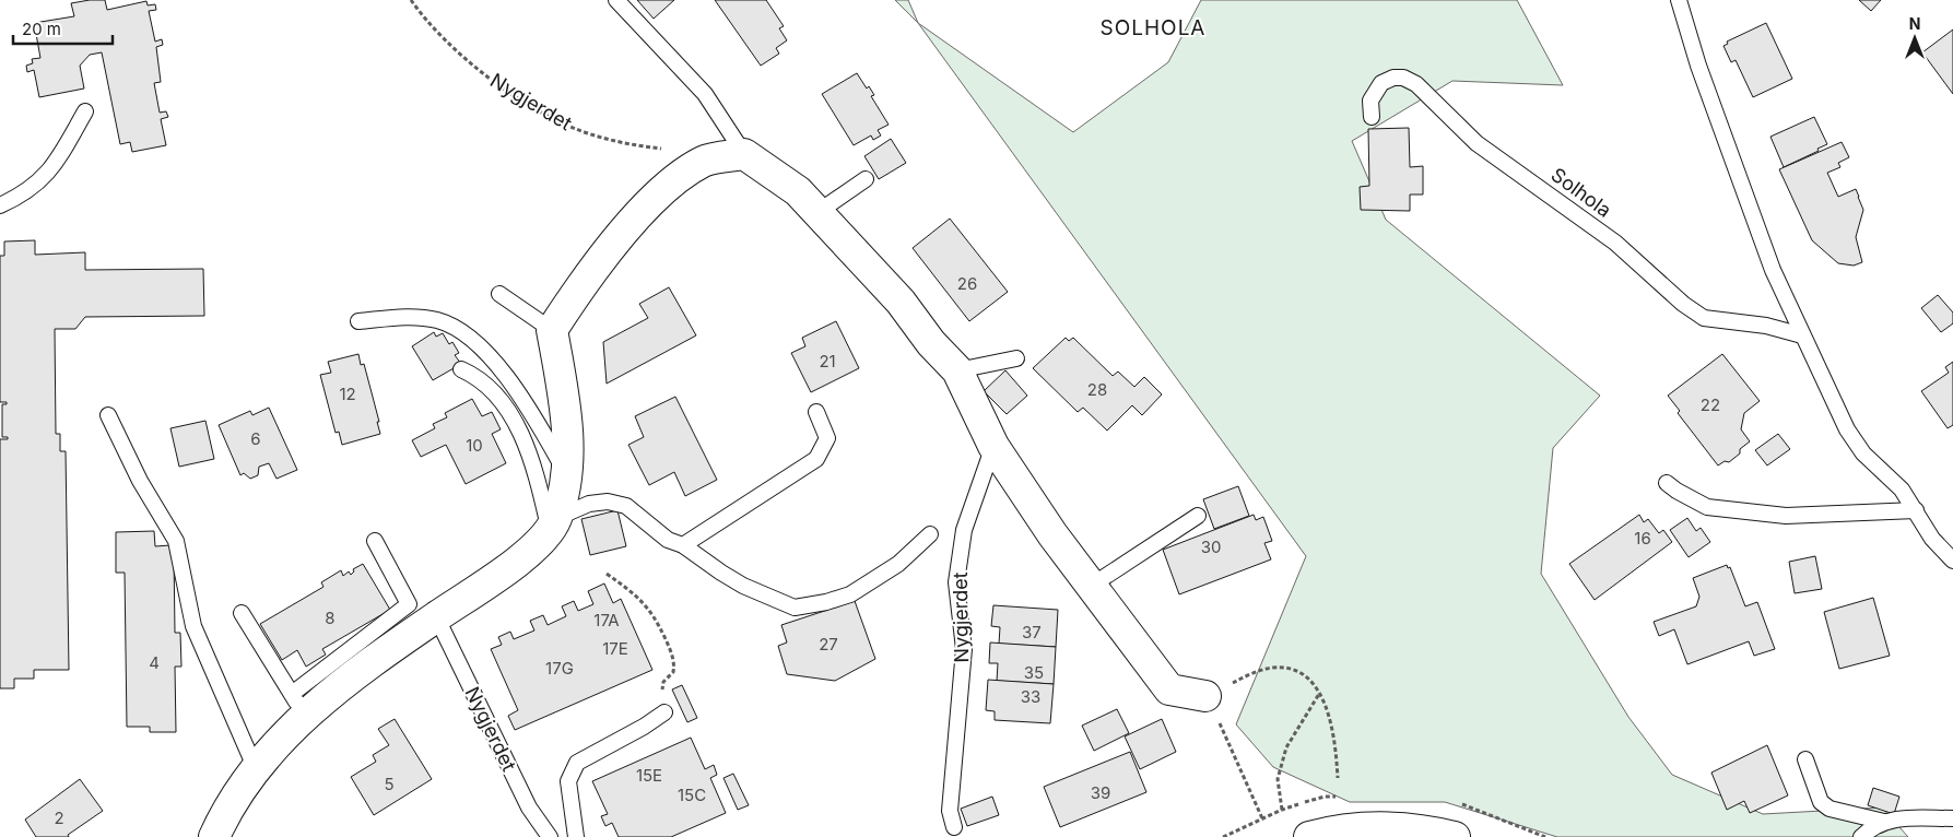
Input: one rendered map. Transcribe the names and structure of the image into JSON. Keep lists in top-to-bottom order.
{
  "streets": {
    "lane": ["Nygjerdet", "Solhola"]
  },
  "districts": ["SOLHOLA"],
  "house_numbers": [
    "26",
    "21",
    "28",
    "12",
    "22",
    "6",
    "10",
    "16",
    "30",
    "8",
    "17A",
    "37",
    "27",
    "17E",
    "4",
    "17G",
    "35",
    "33",
    "15E",
    "5",
    "39",
    "15C",
    "2"
  ],
  "scale_bar": "20 m",
  "north": "top"
}
